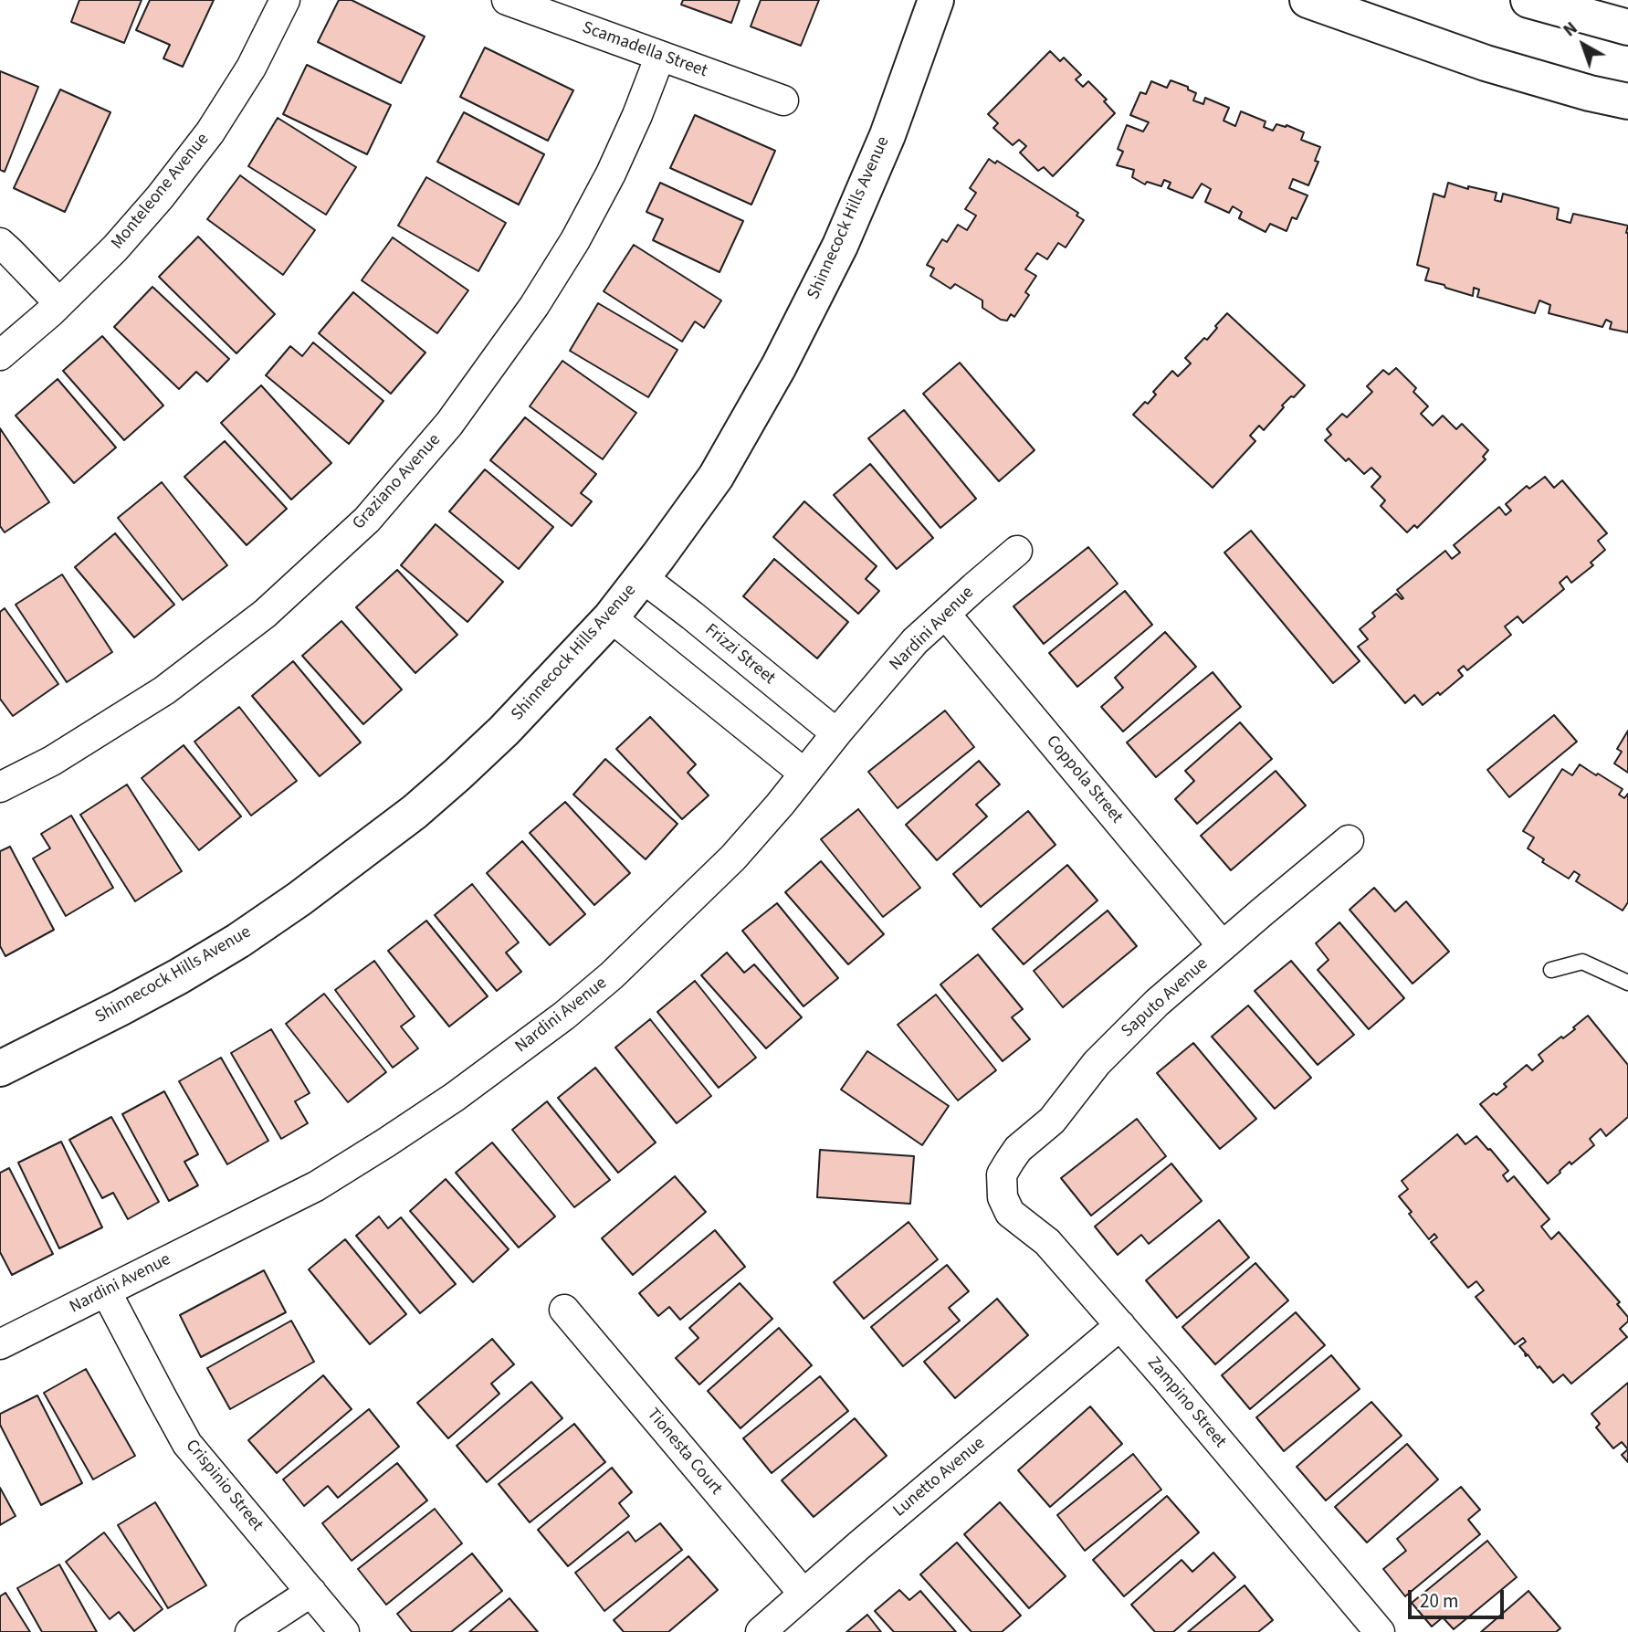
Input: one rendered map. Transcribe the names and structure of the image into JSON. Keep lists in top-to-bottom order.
{
  "streets": {
    "street": [
      "Scamadella Street",
      "Monteleone Avenue",
      "Shinnecock Hills Avenue",
      "Graziano Avenue",
      "Nardini Avenue",
      "Frizzi Street",
      "Coppola Street",
      "Saputo Avenue",
      "Zampino Street",
      "Tionesta Court",
      "Lunetto Avenue",
      "Crispinio Street"
    ]
  },
  "crossings": [
    ["Scamadella Street", "Graziano Avenue"],
    ["Shinnecock Hills Avenue", "Frizzi Street"],
    ["Nardini Avenue", "Frizzi Street"],
    ["Nardini Avenue", "Coppola Street"],
    ["Nardini Avenue", "Crispinio Street"],
    ["Coppola Street", "Saputo Avenue"],
    ["Saputo Avenue", "Zampino Street"],
    ["Zampino Street", "Lunetto Avenue"],
    ["Tionesta Court", "Lunetto Avenue"]
  ],
  "scale_bar": "20 m",
  "north": "top left"
}
